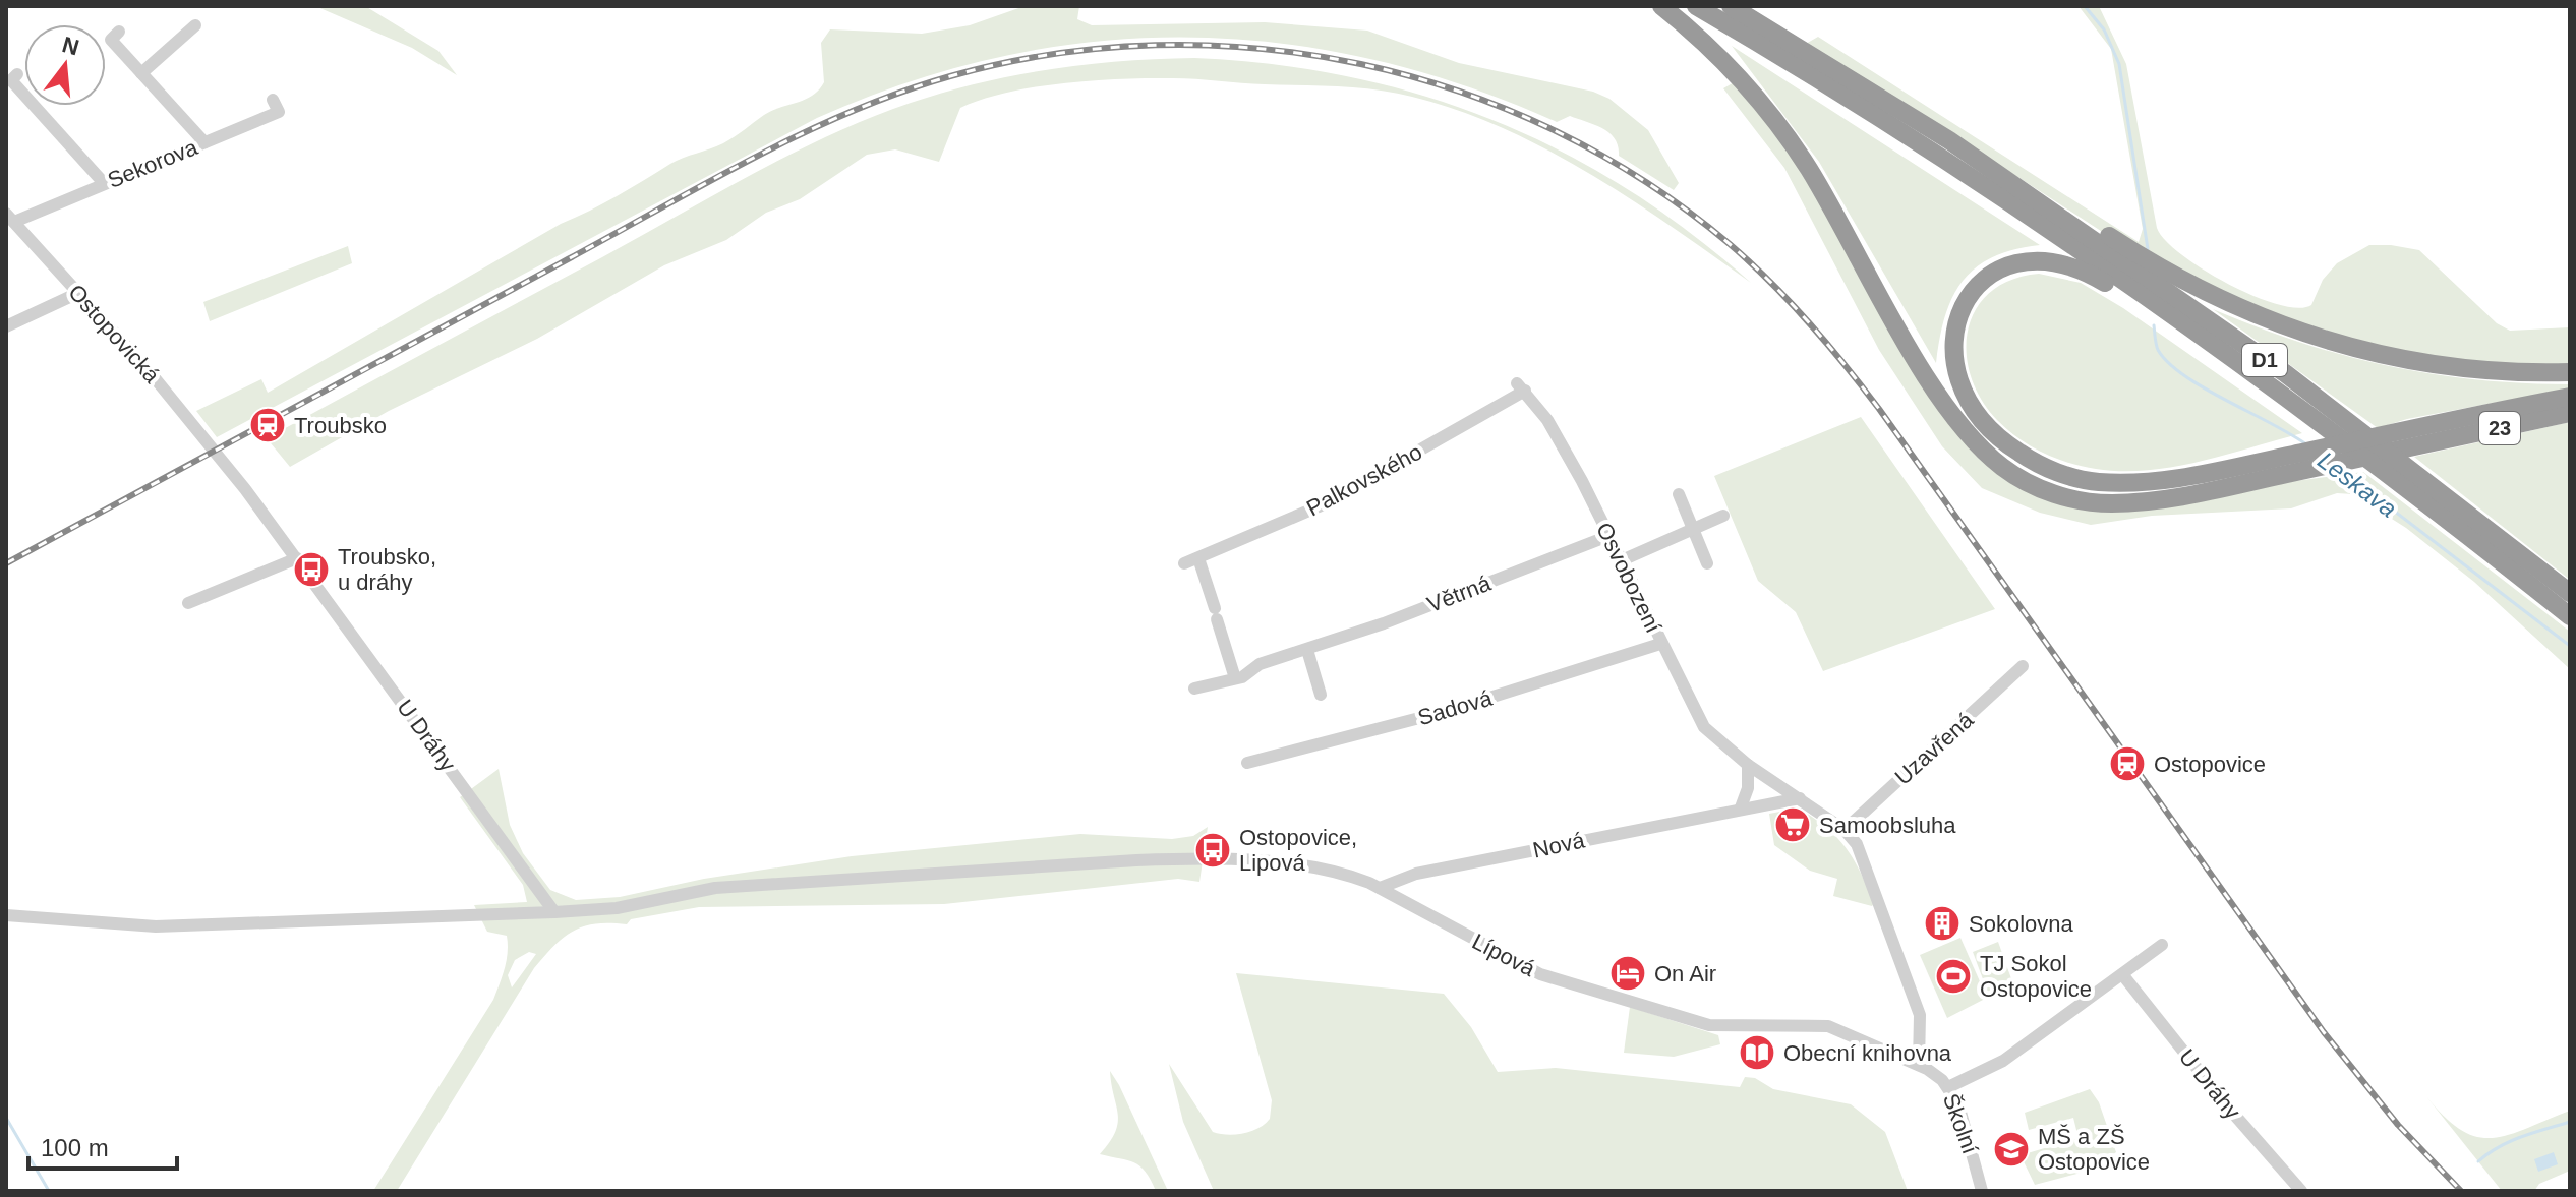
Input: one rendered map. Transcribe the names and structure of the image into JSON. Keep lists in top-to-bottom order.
{
  "streets": {
    "highway": ["D1", "23"],
    "street": [
      "Sekorova",
      "Ostopovická",
      "Palkovského",
      "Osvobození",
      "Větrná",
      "Sadová",
      "U Dráhy",
      "Uzavřená",
      "Nová",
      "Lípová",
      "Školní"
    ]
  },
  "crossings": [
    ["Sekorova", "Ostopovická"],
    ["Ostopovická", "U Dráhy"],
    ["D1", "23"],
    ["Palkovského", "Osvobození"],
    ["Osvobození", "Větrná"],
    ["Osvobození", "Sadová"],
    ["Osvobození", "Uzavřená"],
    ["Osvobození", "Nová"],
    ["Osvobození", "Školní"],
    ["U Dráhy", "Lípová"],
    ["Nová", "Lípová"],
    ["Lípová", "Školní"]
  ],
  "water": ["Leskava"],
  "places": {
    "station": ["Troubsko", "Ostopovice"],
    "bus stop": ["Troubsko, u dráhy", "Ostopovice, Lipová"],
    "supermarket": ["Samoobsluha"],
    "building": ["Sokolovna"],
    "hotel": ["On Air"],
    "sports": ["TJ Sokol Ostopovice"],
    "library": ["Obecní knihovna"],
    "school or university": ["MŠ a ZŠ Ostopovice"]
  },
  "scale_bar": "100 m",
  "north": "top"
}
